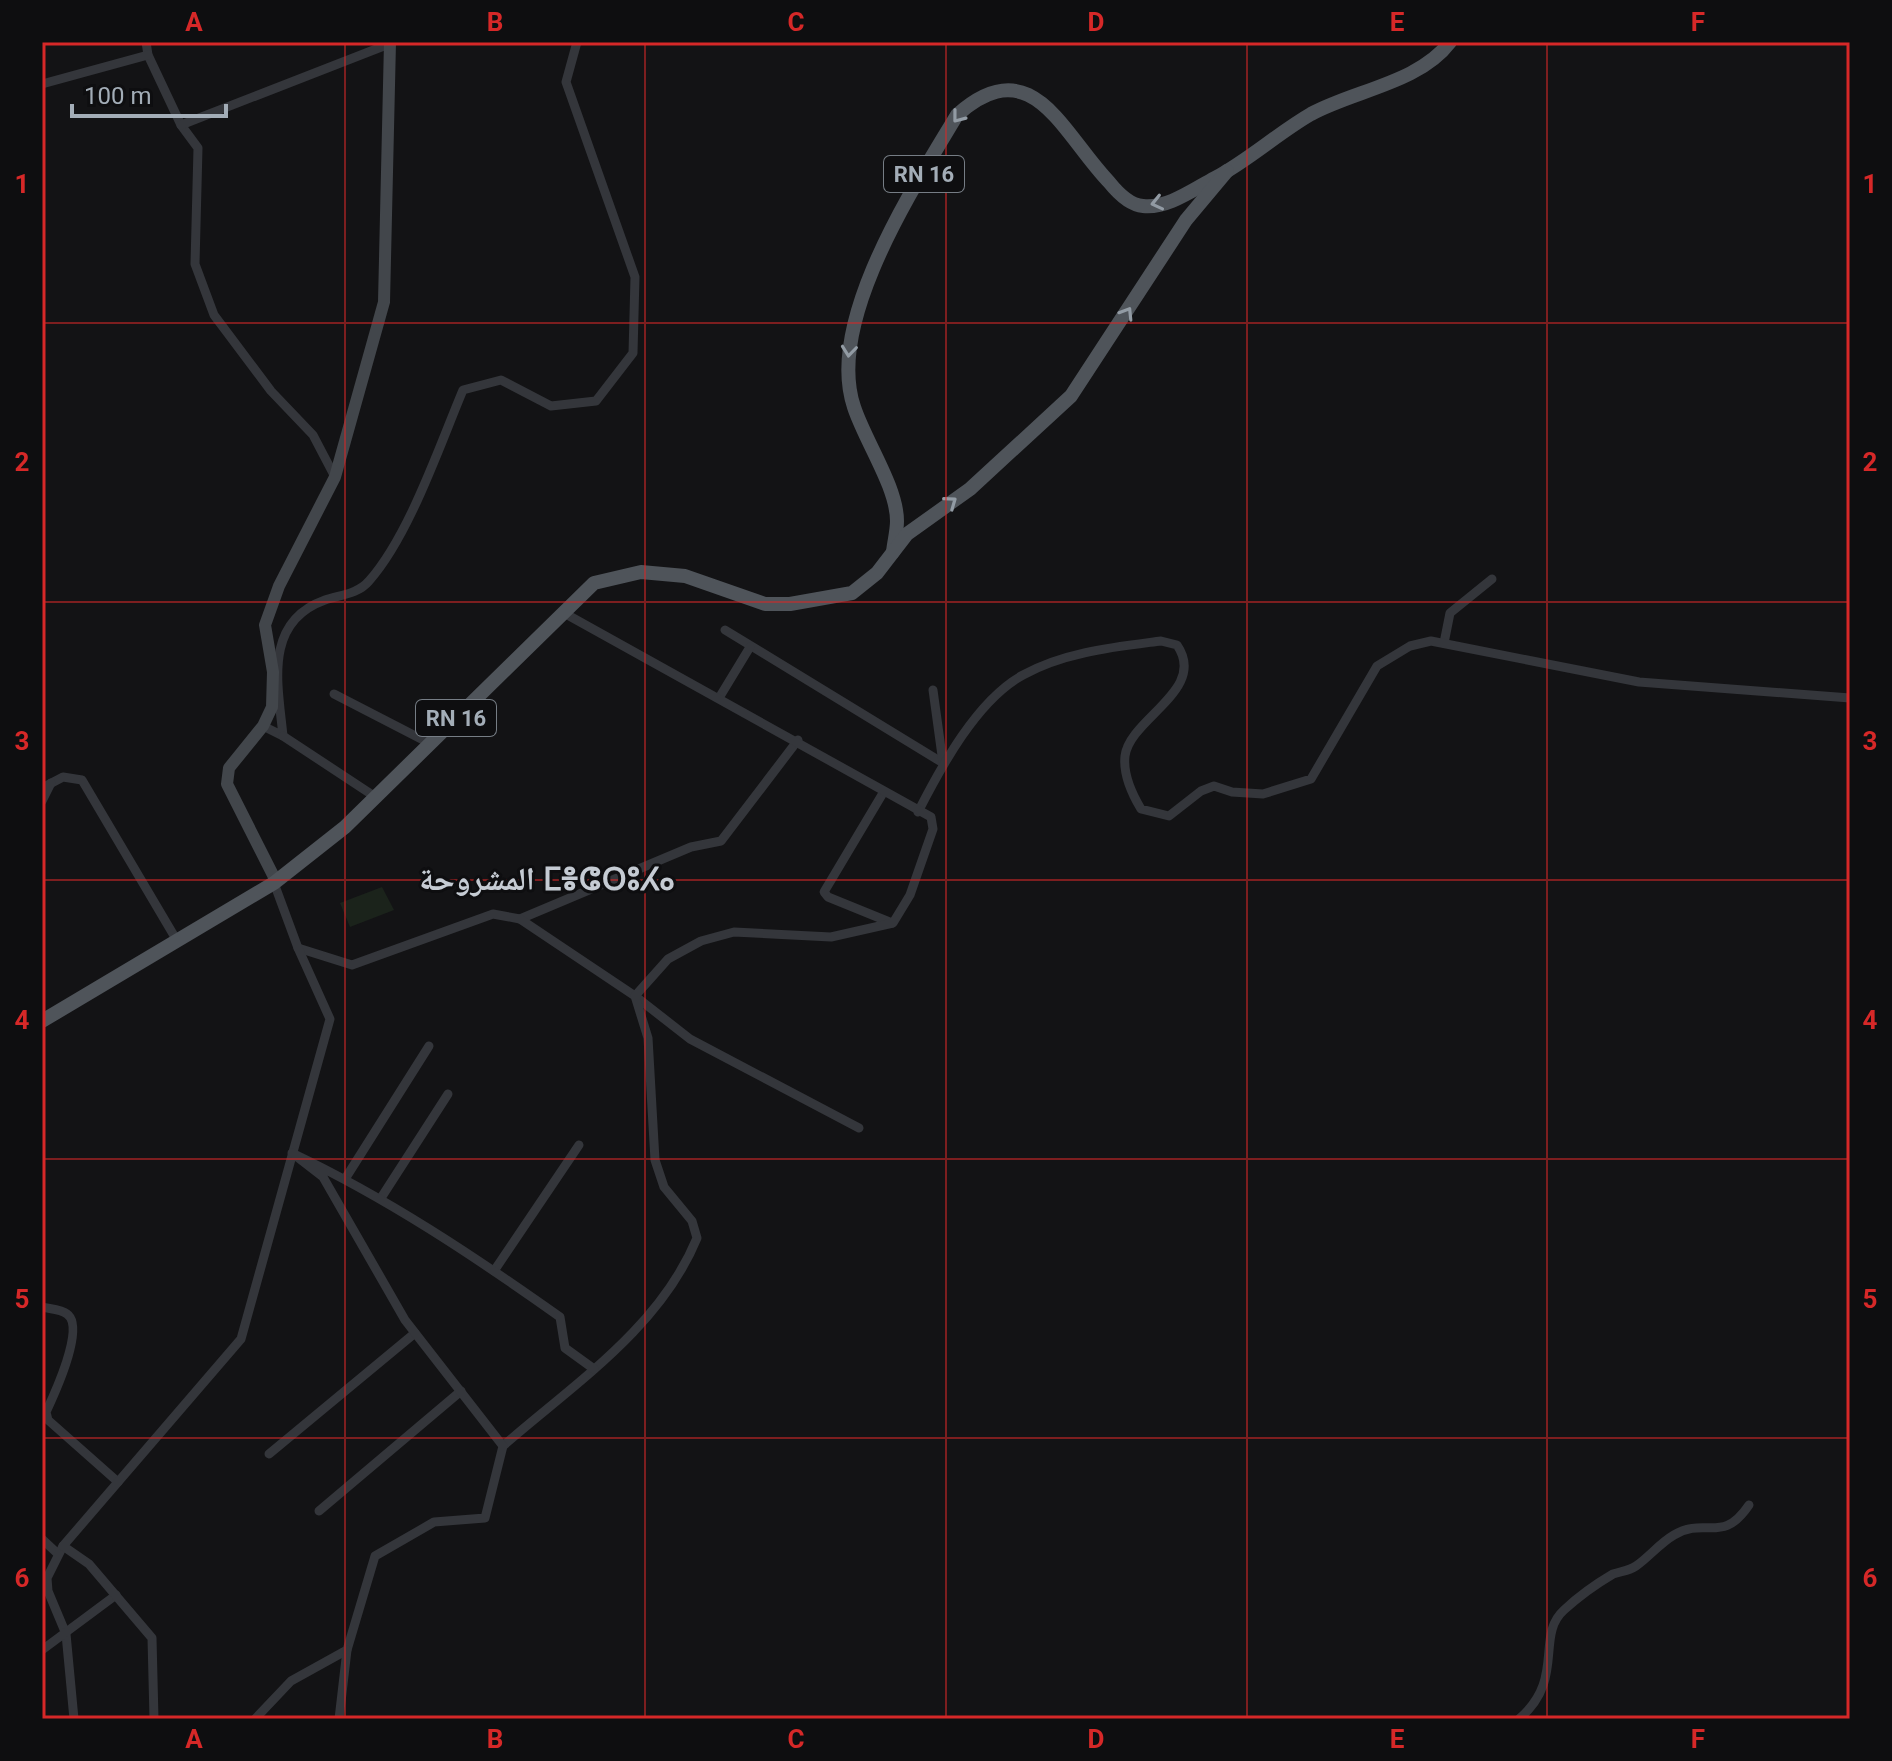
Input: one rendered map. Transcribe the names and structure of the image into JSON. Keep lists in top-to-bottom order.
{
  "streets": {
    "main road": ["RN 16"]
  },
  "districts": ["المشروحة ⵎⴻⵛⵔⵓⵃⴰ"],
  "scale_bar": "100 m",
  "grid": {
    "columns": [
      "A",
      "B",
      "C",
      "D",
      "E",
      "F"
    ],
    "rows": [
      "1",
      "2",
      "3",
      "4",
      "5",
      "6"
    ]
  }
}
